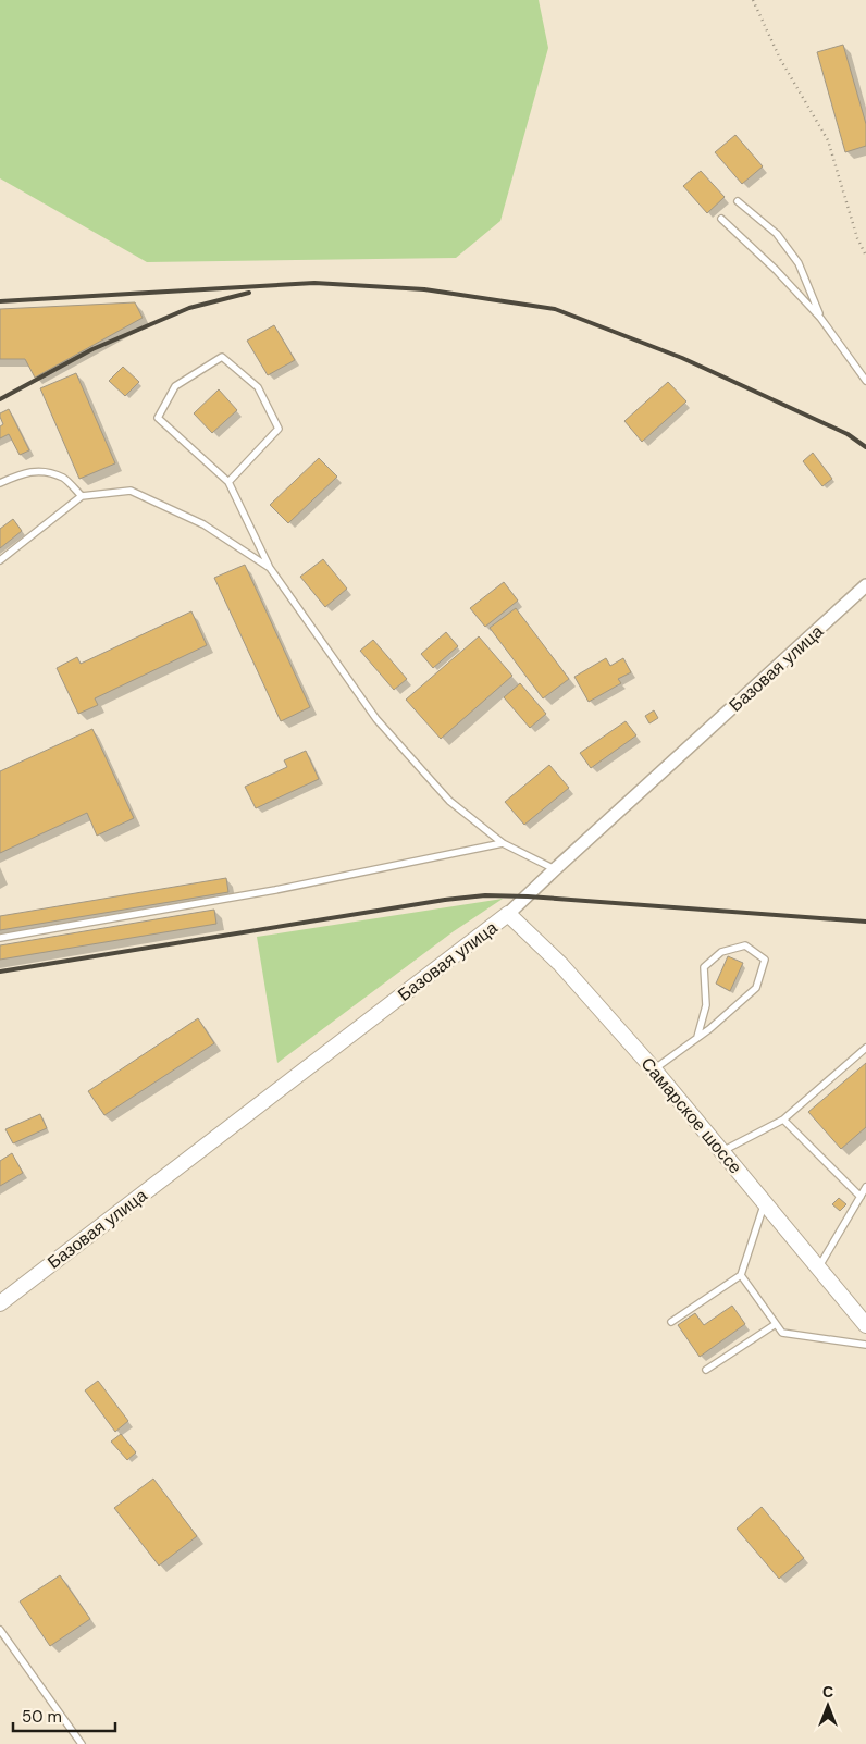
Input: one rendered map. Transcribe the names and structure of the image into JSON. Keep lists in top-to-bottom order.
{
  "streets": {
    "street": ["Базовая улица", "Самарское шоссе"]
  },
  "crossings": [
    ["Базовая улица", "Самарское шоссе"]
  ],
  "scale_bar": "50 m",
  "north": "top"
}
